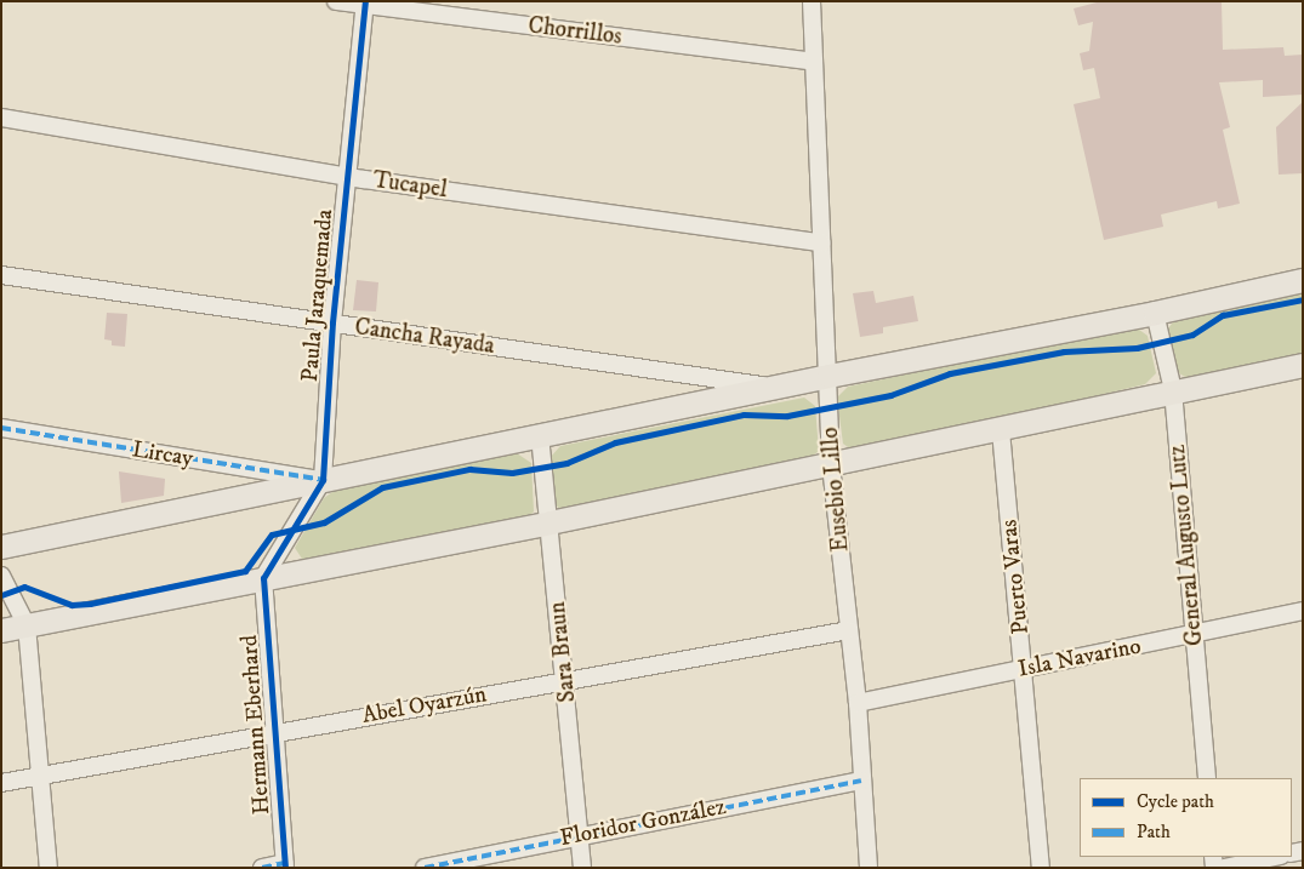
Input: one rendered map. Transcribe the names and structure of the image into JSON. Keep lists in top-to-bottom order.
{
  "streets": {
    "street": [
      "Chorrillos",
      "Tucapel",
      "Paula Jaraquemada",
      "Cancha Rayada",
      "Lircay",
      "Eusebio Lillo",
      "General Augusto Lutz",
      "Puerto Varas",
      "Sara Braun",
      "Isla Navarino",
      "Abel Oyarzún",
      "Hermann Eberhard",
      "Floridor González"
    ]
  },
  "crossings": [
    ["Chorrillos", "Paula Jaraquemada"],
    ["Chorrillos", "Eusebio Lillo"],
    ["Tucapel", "Paula Jaraquemada"],
    ["Tucapel", "Eusebio Lillo"],
    ["Paula Jaraquemada", "Cancha Rayada"],
    ["Paula Jaraquemada", "Lircay"],
    ["Paula Jaraquemada", "Hermann Eberhard"],
    ["Eusebio Lillo", "Isla Navarino"],
    ["Eusebio Lillo", "Abel Oyarzún"],
    ["Eusebio Lillo", "Floridor González"],
    ["General Augusto Lutz", "Isla Navarino"],
    ["Puerto Varas", "Isla Navarino"],
    ["Sara Braun", "Abel Oyarzún"],
    ["Sara Braun", "Floridor González"],
    ["Abel Oyarzún", "Hermann Eberhard"]
  ],
  "legend": ["Cycle path", "Path"]
}
